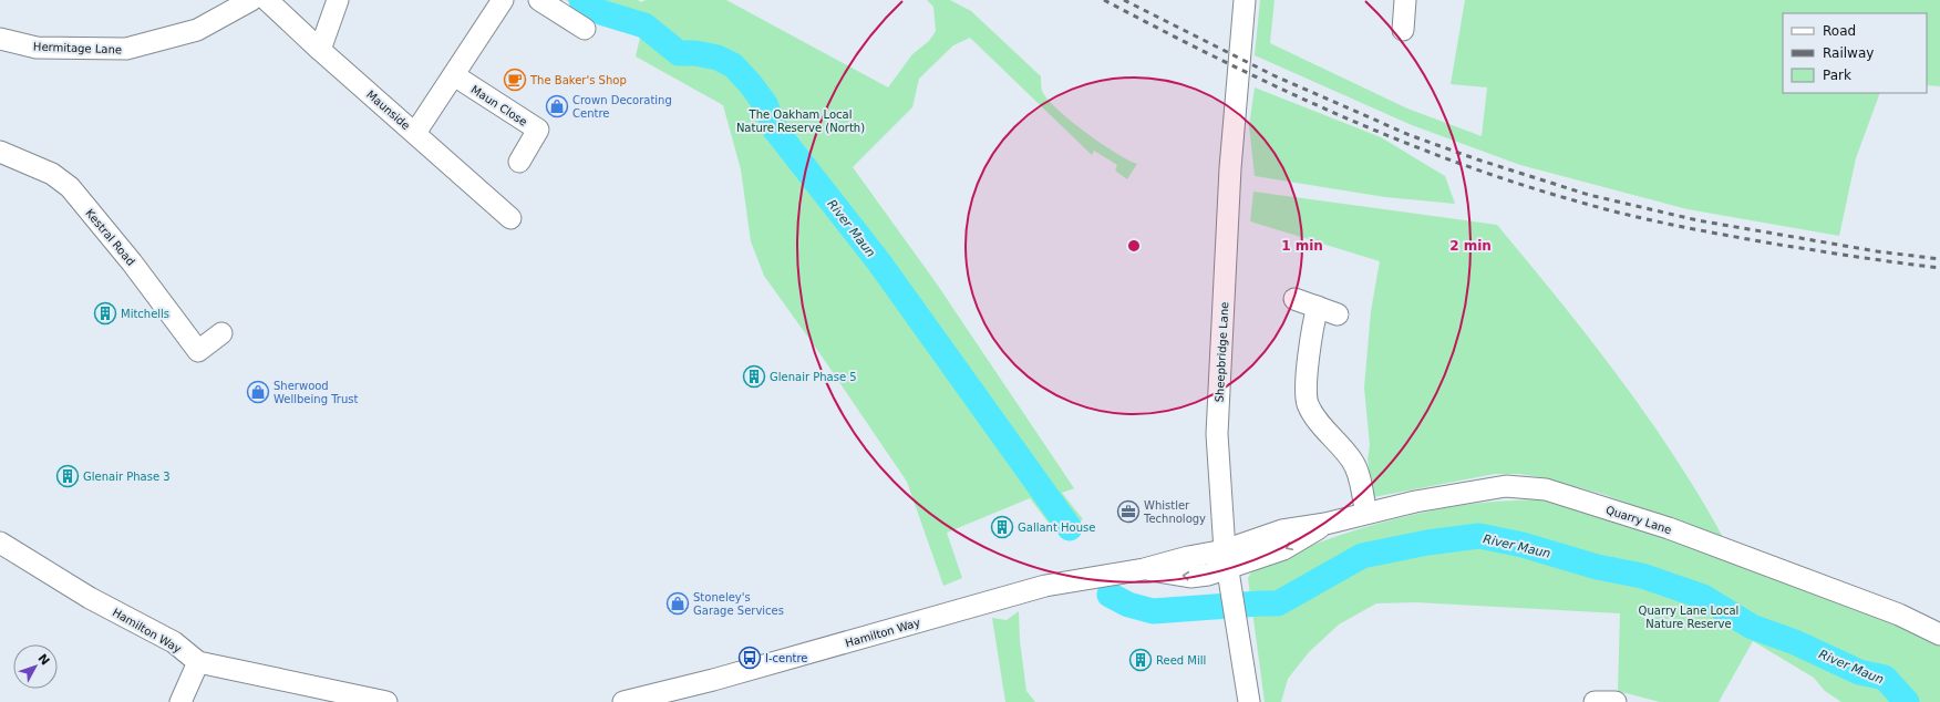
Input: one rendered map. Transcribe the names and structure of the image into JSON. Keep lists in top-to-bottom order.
{
  "streets": {
    "street": [
      "Hermitage Lane",
      "Maun Close",
      "Maunside",
      "Kestral Road",
      "Sheepbridge Lane",
      "Quarry Lane",
      "Hamilton Way"
    ]
  },
  "crossings": [
    ["Sheepbridge Lane", "Quarry Lane"],
    ["Sheepbridge Lane", "Hamilton Way"],
    ["Quarry Lane", "Hamilton Way"]
  ],
  "water": ["River Maun"],
  "parks": ["The Oakham Local Nature Reserve (North)", "Quarry Lane Local Nature Reserve"],
  "places": {
    "cafe": ["The Baker's Shop"],
    "shop": ["Crown Decorating Centre", "Sherwood Wellbeing Trust", "Stoneley's Garage Services"],
    "building": [
      "Mitchells",
      "Glenair Phase 5",
      "Glenair Phase 3",
      "Gallant House",
      "Reed Mill"
    ],
    "office": ["Whistler Technology"],
    "bus stop": ["I-centre"]
  },
  "legend": ["Road", "Railway", "Park"],
  "north": "top right",
  "rings": ["1 min", "2 min"]
}
